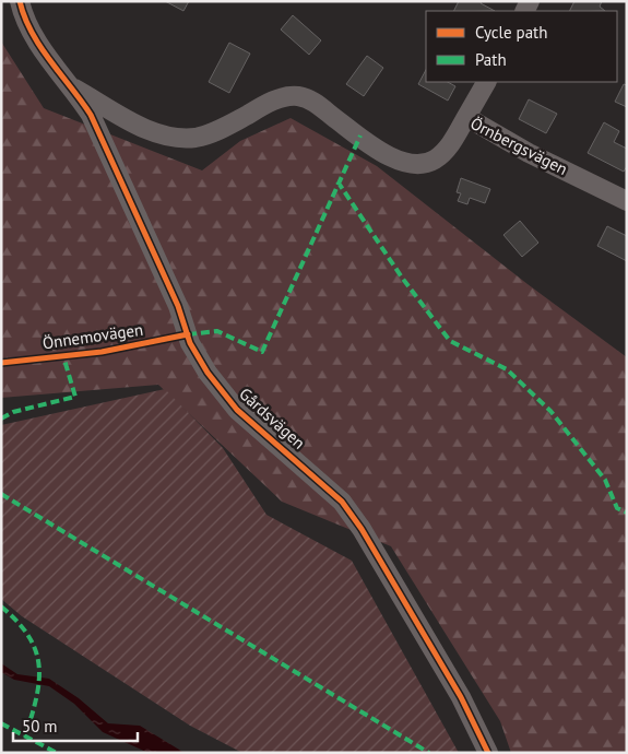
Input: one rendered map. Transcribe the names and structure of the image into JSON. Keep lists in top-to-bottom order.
{
  "streets": {
    "street": ["Örnbergsvägen", "Gårdsvägen"],
    "cycle path": ["Önnemovägen"]
  },
  "crossings": [
    ["Örnbergsvägen", "Gårdsvägen"]
  ],
  "legend": ["Cycle path", "Path"],
  "scale_bar": "50 m"
}
